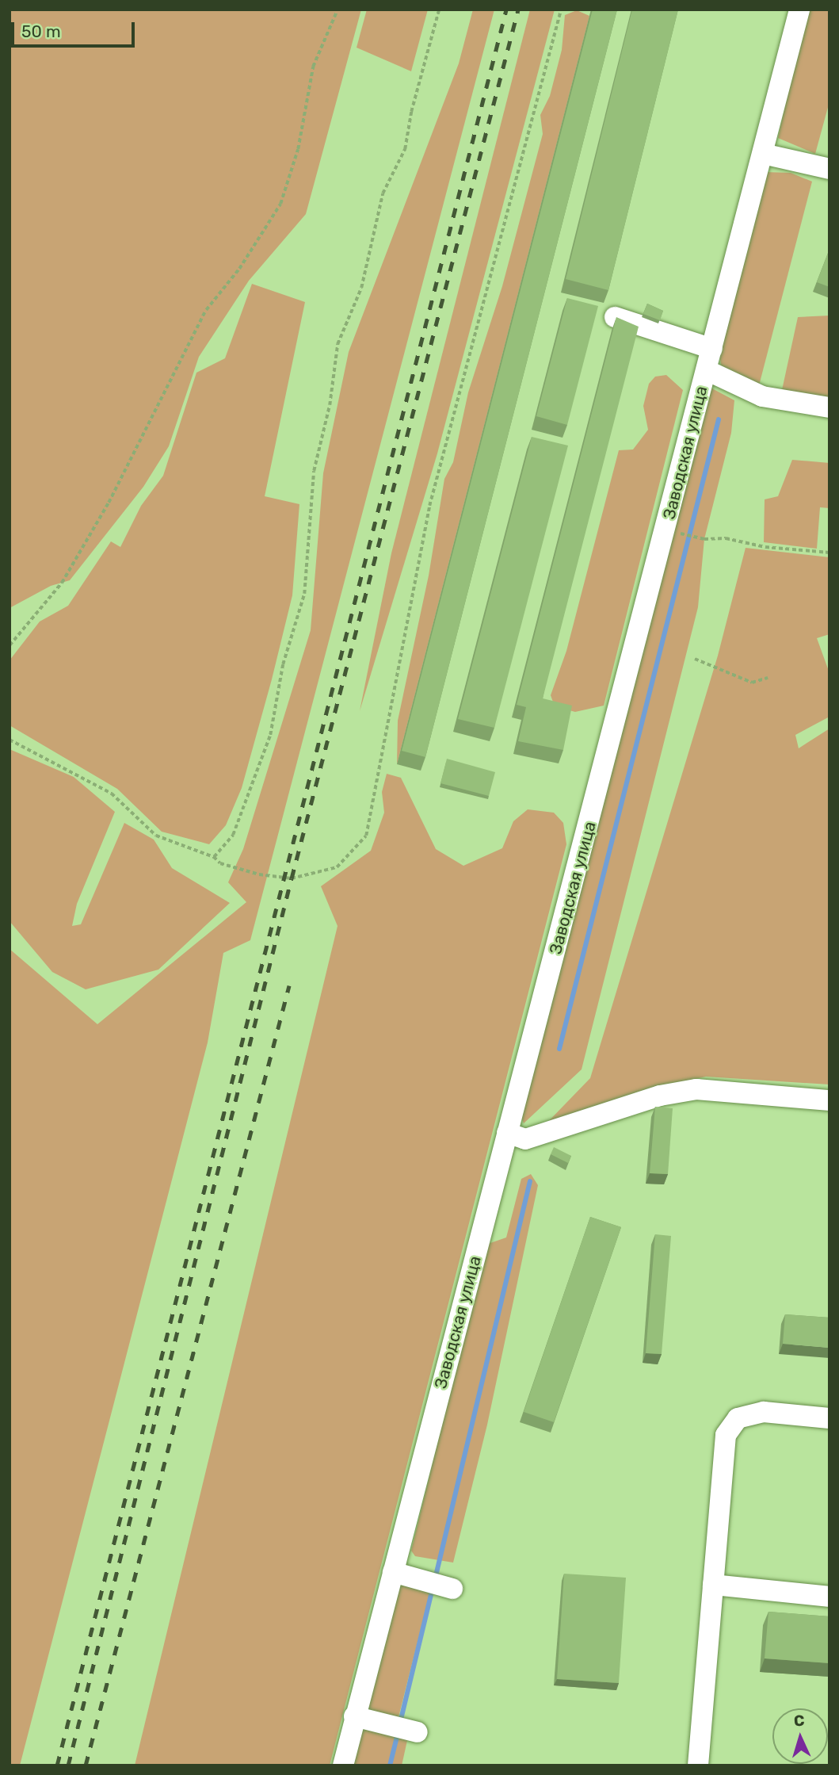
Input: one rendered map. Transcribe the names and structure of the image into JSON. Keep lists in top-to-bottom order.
{
  "streets": {
    "street": ["Заводская улица"]
  },
  "scale_bar": "50 m",
  "north": "top"
}
